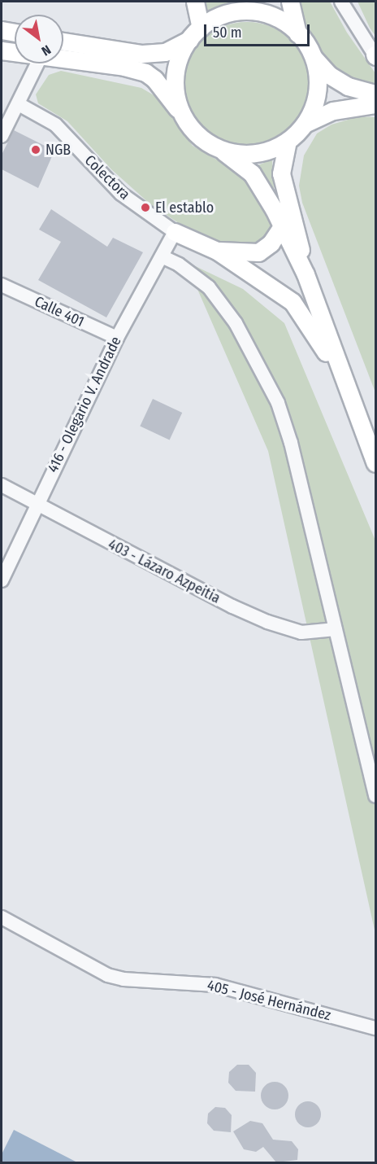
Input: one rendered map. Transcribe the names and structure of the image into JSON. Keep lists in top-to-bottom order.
{
  "streets": {
    "street": [
      "Colectora",
      "Calle 401",
      "416 - Olegario V. Andrade",
      "403 - Lázaro Azpeitia",
      "405 - José Hernández"
    ]
  },
  "crossings": [
    ["Colectora", "416 - Olegario V. Andrade"],
    ["Calle 401", "416 - Olegario V. Andrade"],
    ["416 - Olegario V. Andrade", "403 - Lázaro Azpeitia"]
  ],
  "places": ["NGB", "El establo"],
  "scale_bar": "50 m",
  "north": "bottom right"
}
